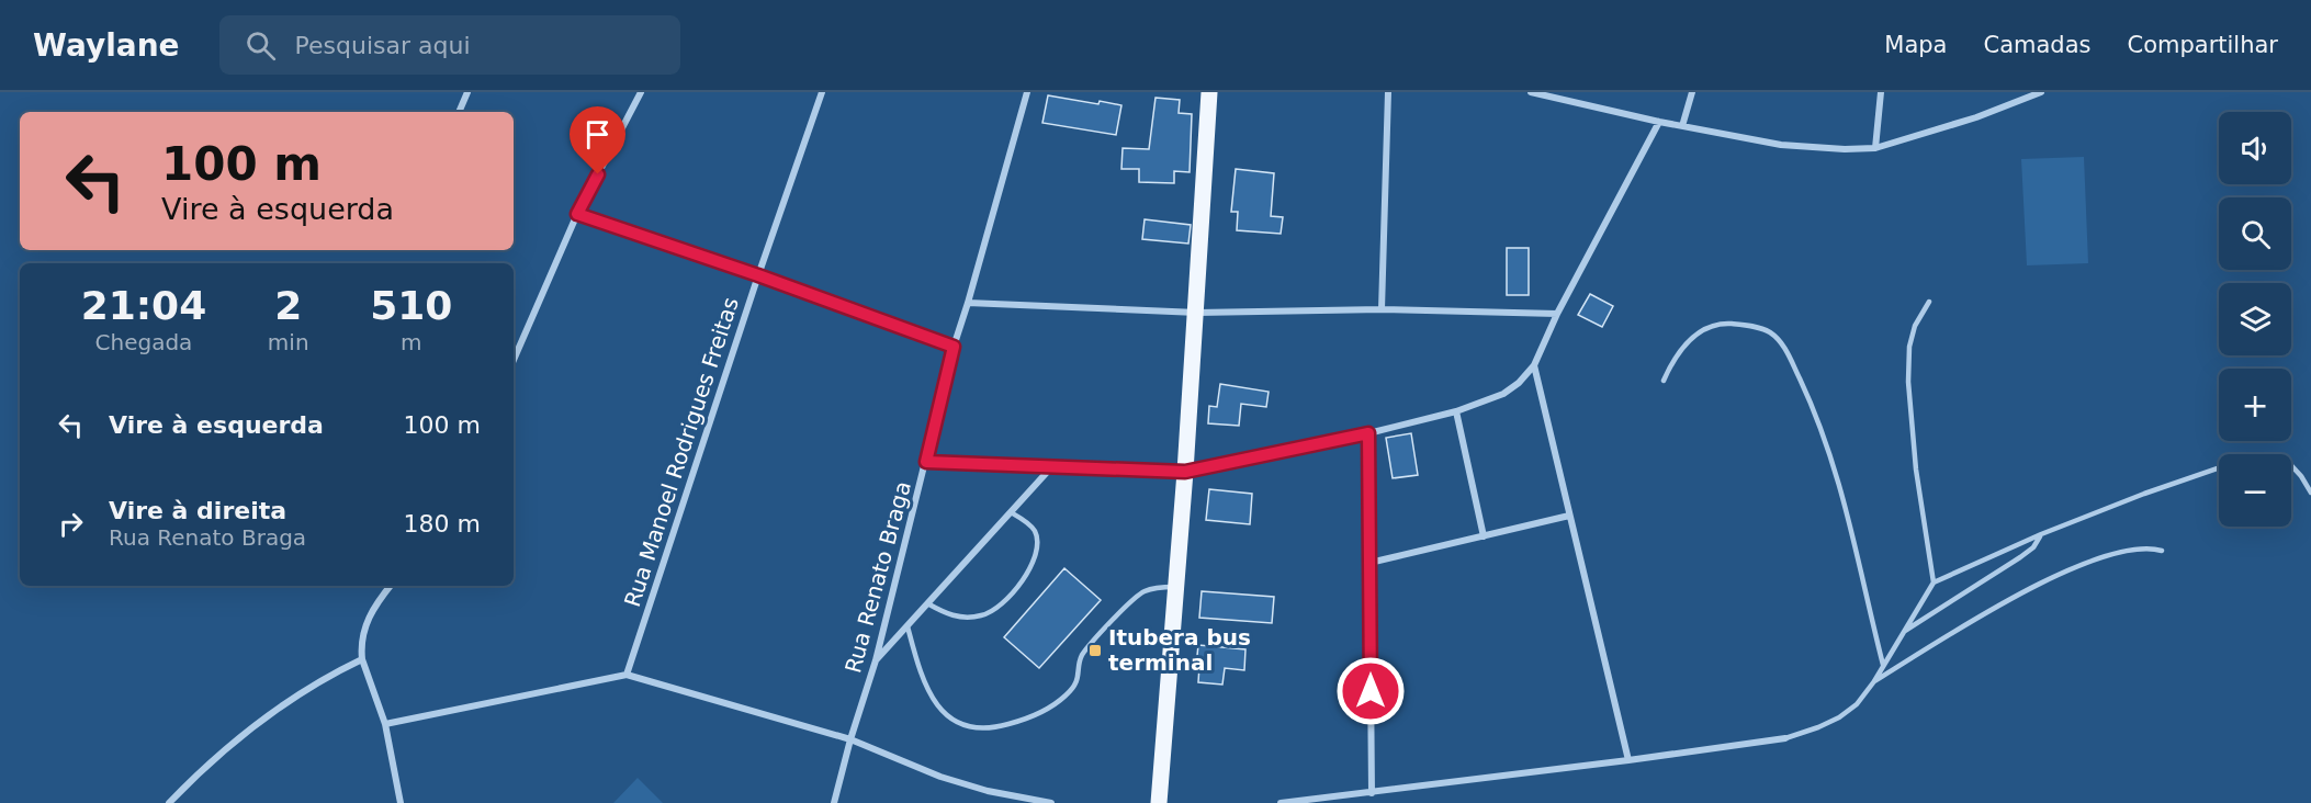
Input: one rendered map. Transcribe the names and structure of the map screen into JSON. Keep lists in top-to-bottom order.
{
  "streets": {
    "street": ["Rua Manoel Rodrigues Freitas", "Rua Renato Braga"]
  },
  "places": {
    "transit": ["Itubera bus terminal"]
  },
  "page": {
    "header": "Waylane",
    "search": "Pesquisar aqui",
    "nav": ["Mapa", "Camadas", "Compartilhar"],
    "map_buttons": ["+", "−"],
    "turn": ["100 m", "Vire à esquerda"],
    "eta": [
      "21:04",
      "Chegada",
      "2",
      "min",
      "510",
      "m"
    ],
    "list": [
      {
        "name": "Vire à esquerda",
        "value": "100 m"
      },
      {
        "name": "Vire à direita",
        "note": "Rua Renato Braga",
        "value": "180 m"
      }
    ]
  }
}
